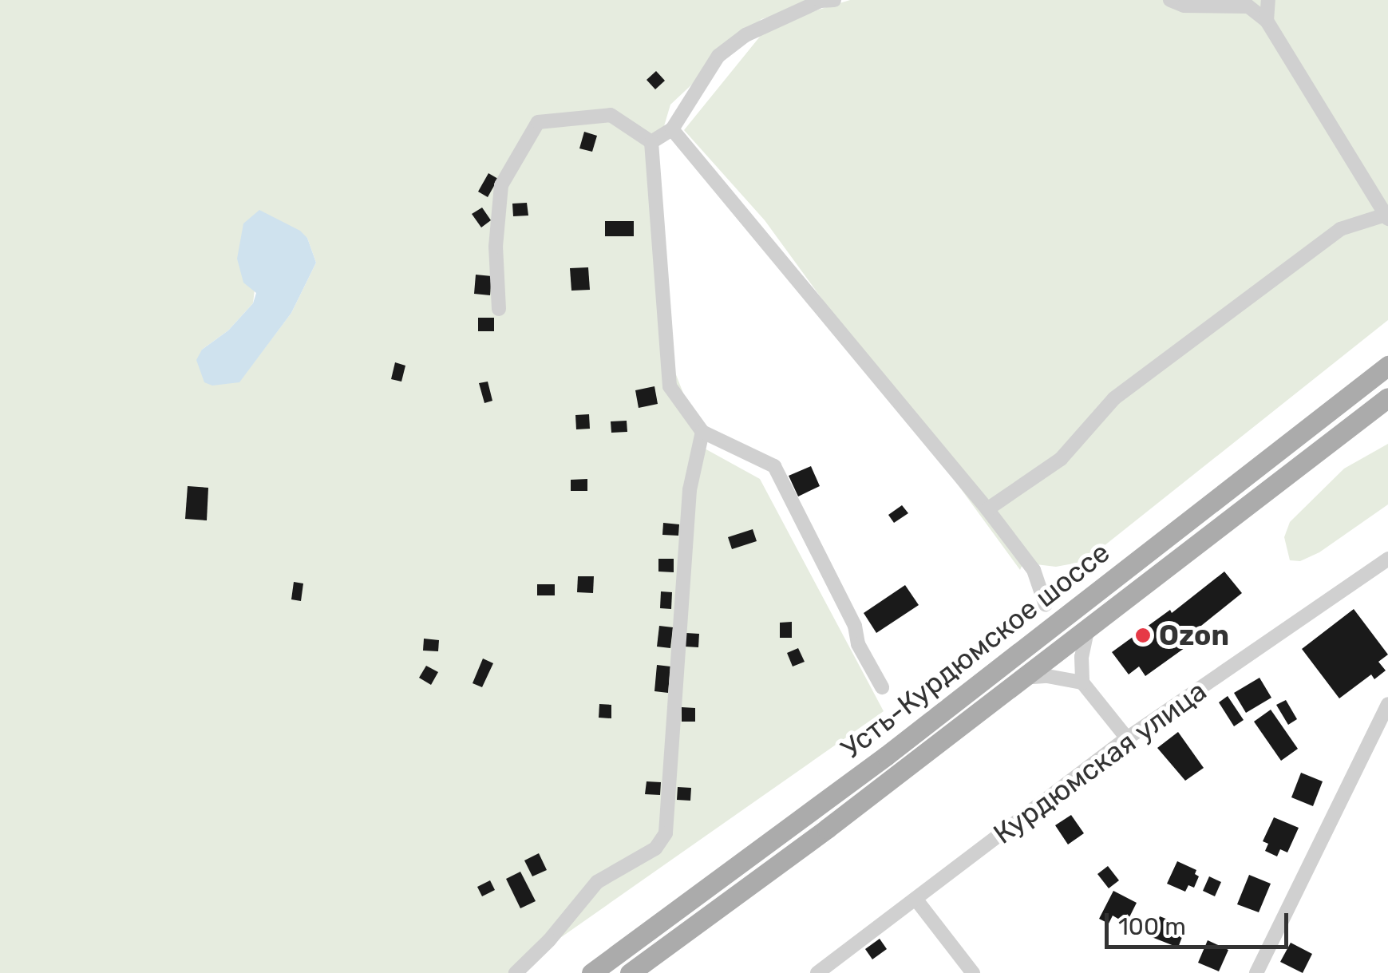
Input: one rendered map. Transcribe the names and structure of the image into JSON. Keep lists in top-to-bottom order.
{
  "streets": {
    "main road": ["Усть-Курдюмское шоссе"],
    "street": ["Курдюмская улица"]
  },
  "places": ["Ozon"],
  "scale_bar": "100 m"
}
